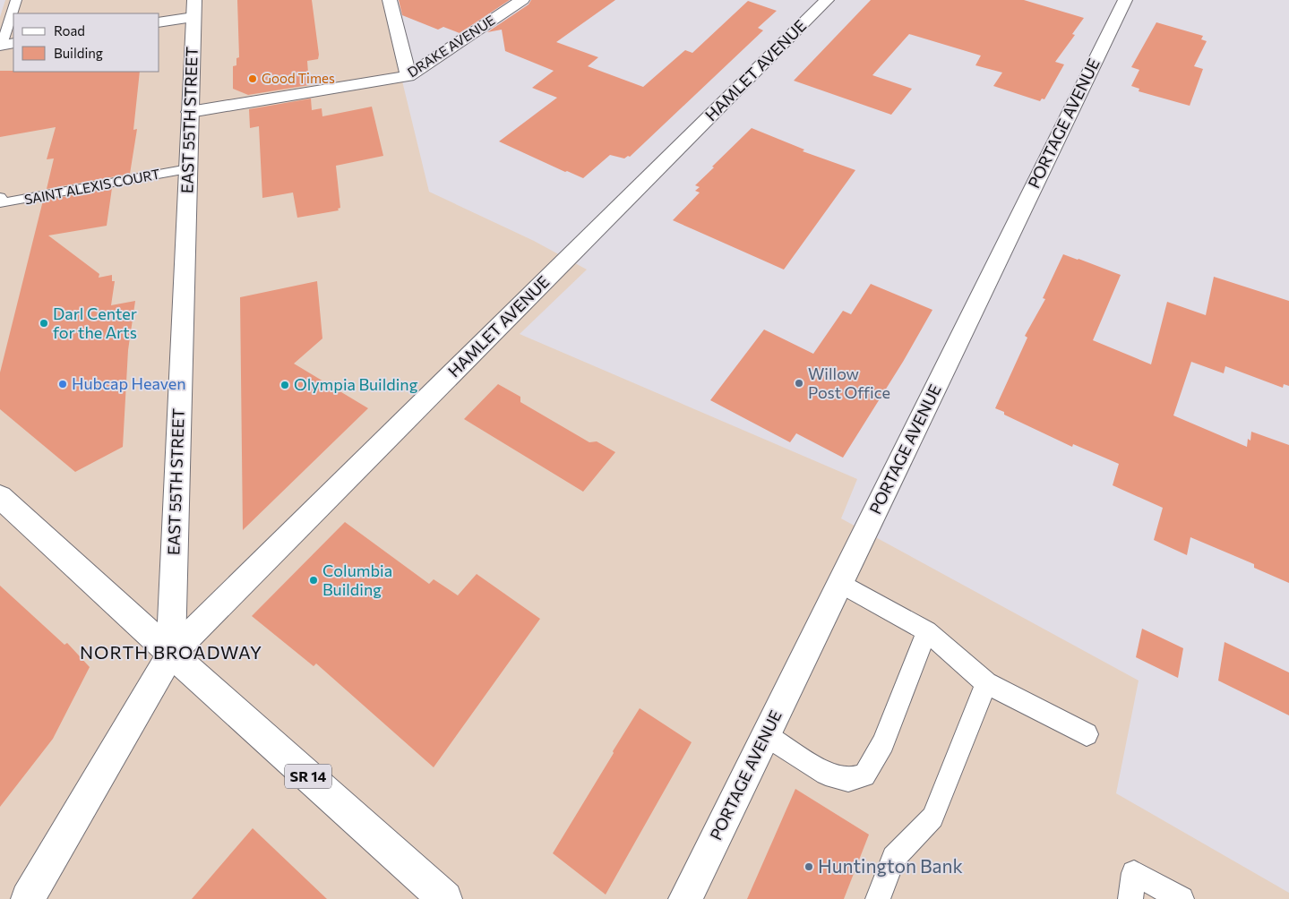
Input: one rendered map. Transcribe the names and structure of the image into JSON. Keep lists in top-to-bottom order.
{
  "streets": {
    "street": [
      "DRAKE AVENUE",
      "HAMLET AVENUE",
      "EAST 55TH STREET",
      "PORTAGE AVENUE",
      "SR 14"
    ],
    "lane": ["SAINT ALEXIS COURT"]
  },
  "crossings": [
    ["DRAKE AVENUE", "EAST 55TH STREET"],
    ["HAMLET AVENUE", "EAST 55TH STREET"],
    ["HAMLET AVENUE", "SR 14"],
    ["EAST 55TH STREET", "SAINT ALEXIS COURT"],
    ["EAST 55TH STREET", "SR 14"]
  ],
  "districts": ["NORTH BROADWAY"],
  "places": [
    "Good Times",
    "Darl Center for the Arts",
    "Willow Post Office",
    "Hubcap Heaven",
    "Olympia Building",
    "Columbia Building",
    "Huntington Bank"
  ],
  "legend": ["Road", "Building"]
}
